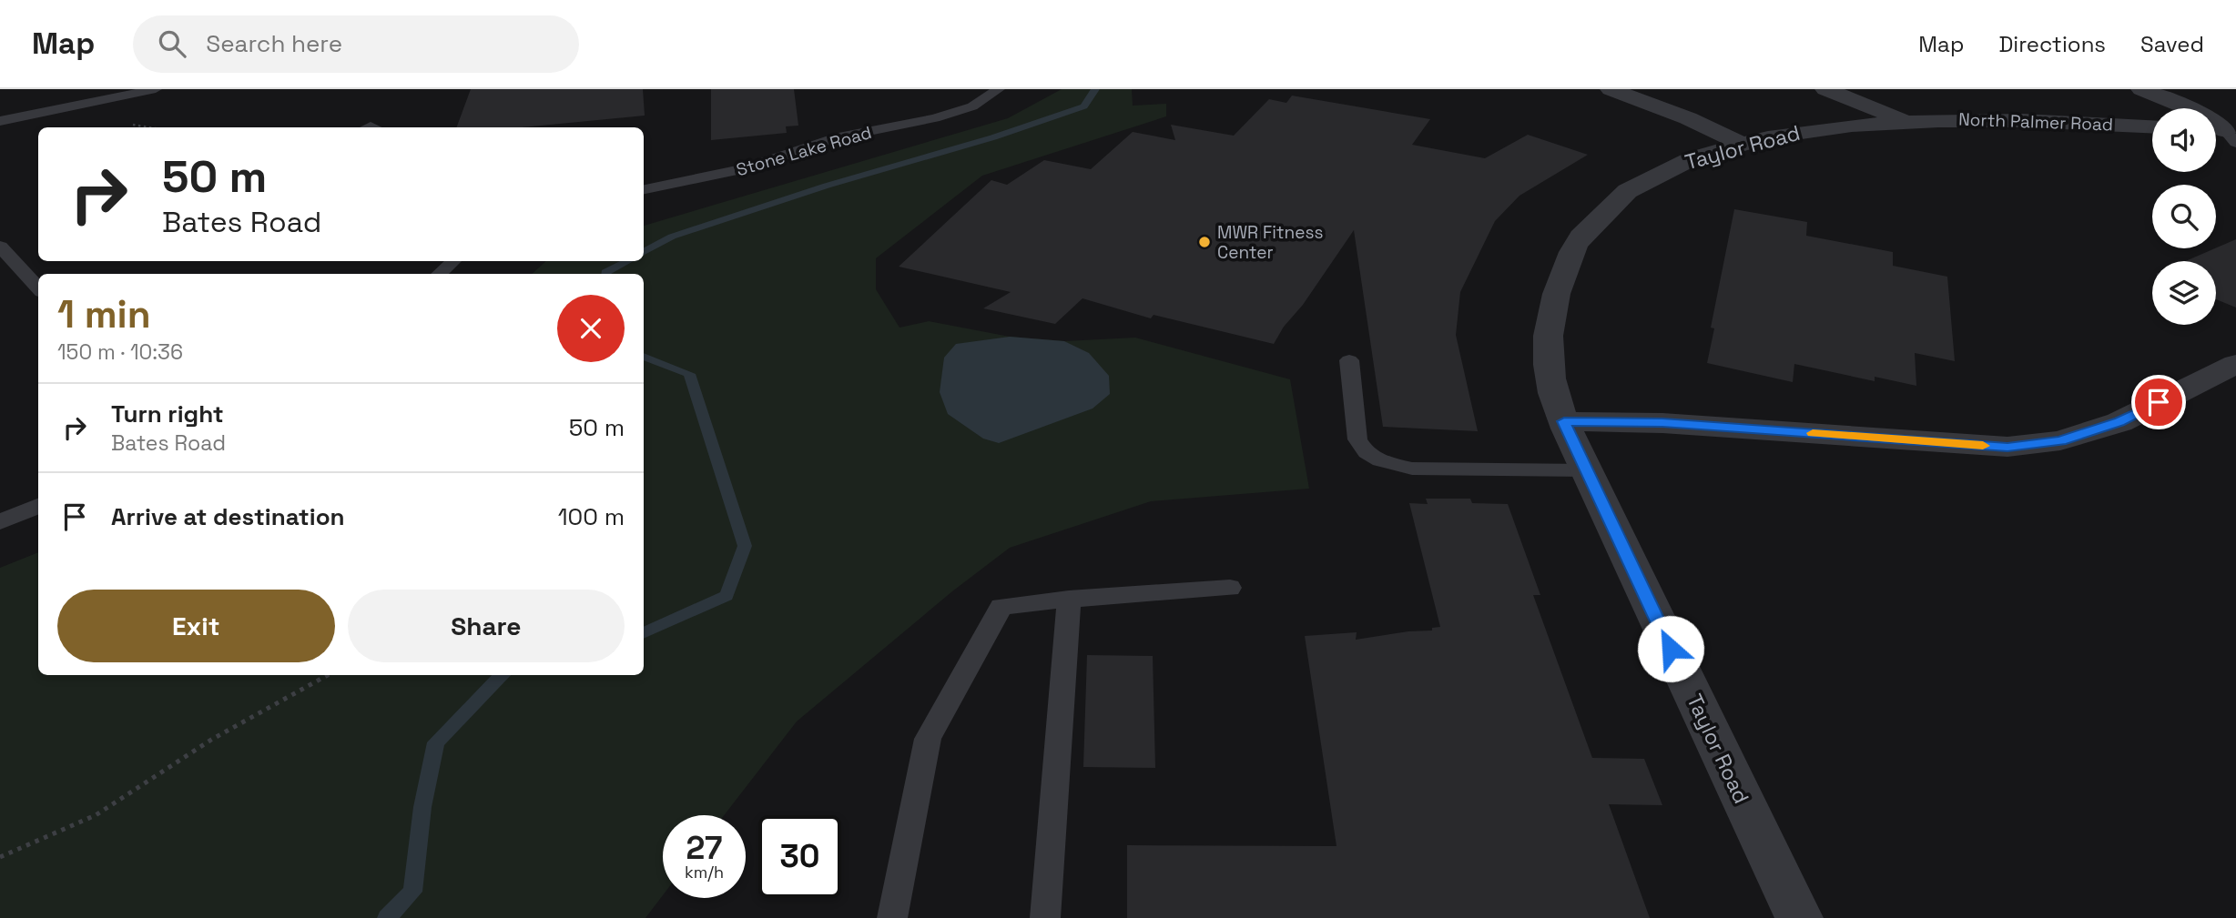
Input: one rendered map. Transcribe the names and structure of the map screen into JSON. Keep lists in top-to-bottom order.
{
  "streets": {
    "street": ["North Palmer Road", "Taylor Road"],
    "lane": ["Stone Lake Road"]
  },
  "crossings": [
    ["North Palmer Road", "Taylor Road"]
  ],
  "places": ["MWR Fitness Center"],
  "page": {
    "header": "Map",
    "search": "Search here",
    "nav": ["Map", "Directions", "Saved"],
    "turn": ["50 m", "Bates Road"],
    "heading": ["1 min", "150 m · 10:36"],
    "list": [
      {
        "name": "Turn right",
        "note": "Bates Road",
        "value": "50 m"
      },
      {
        "name": "Arrive at destination",
        "value": "100 m"
      }
    ],
    "buttons": ["Exit", "Share"],
    "speed": "27 km/h",
    "limit": "30"
  }
}
